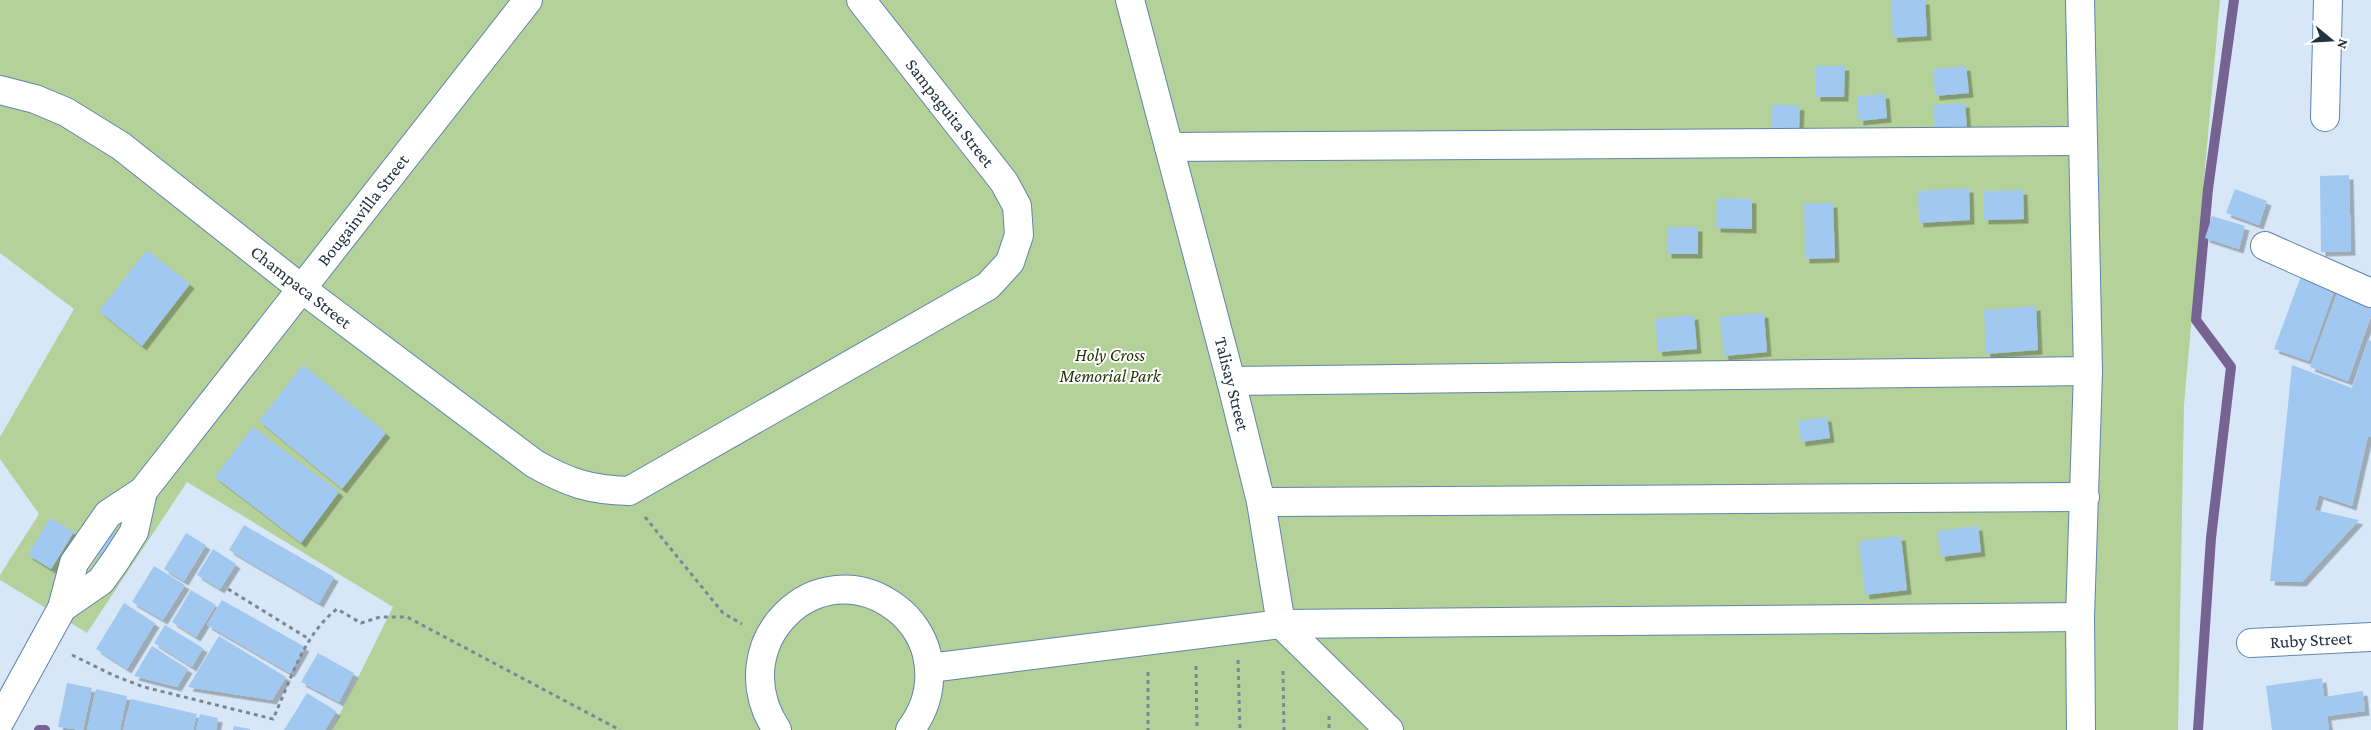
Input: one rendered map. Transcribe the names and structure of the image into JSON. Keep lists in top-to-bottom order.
{
  "streets": {
    "street": [
      "Sampaguita Street",
      "Bougainvilla Street",
      "Champaca Street",
      "Talisay Street",
      "Ruby Street"
    ]
  },
  "crossings": [
    ["Sampaguita Street", "Champaca Street"],
    ["Bougainvilla Street", "Champaca Street"]
  ],
  "parks": ["Holy Cross Memorial Park"],
  "north": "right"
}
